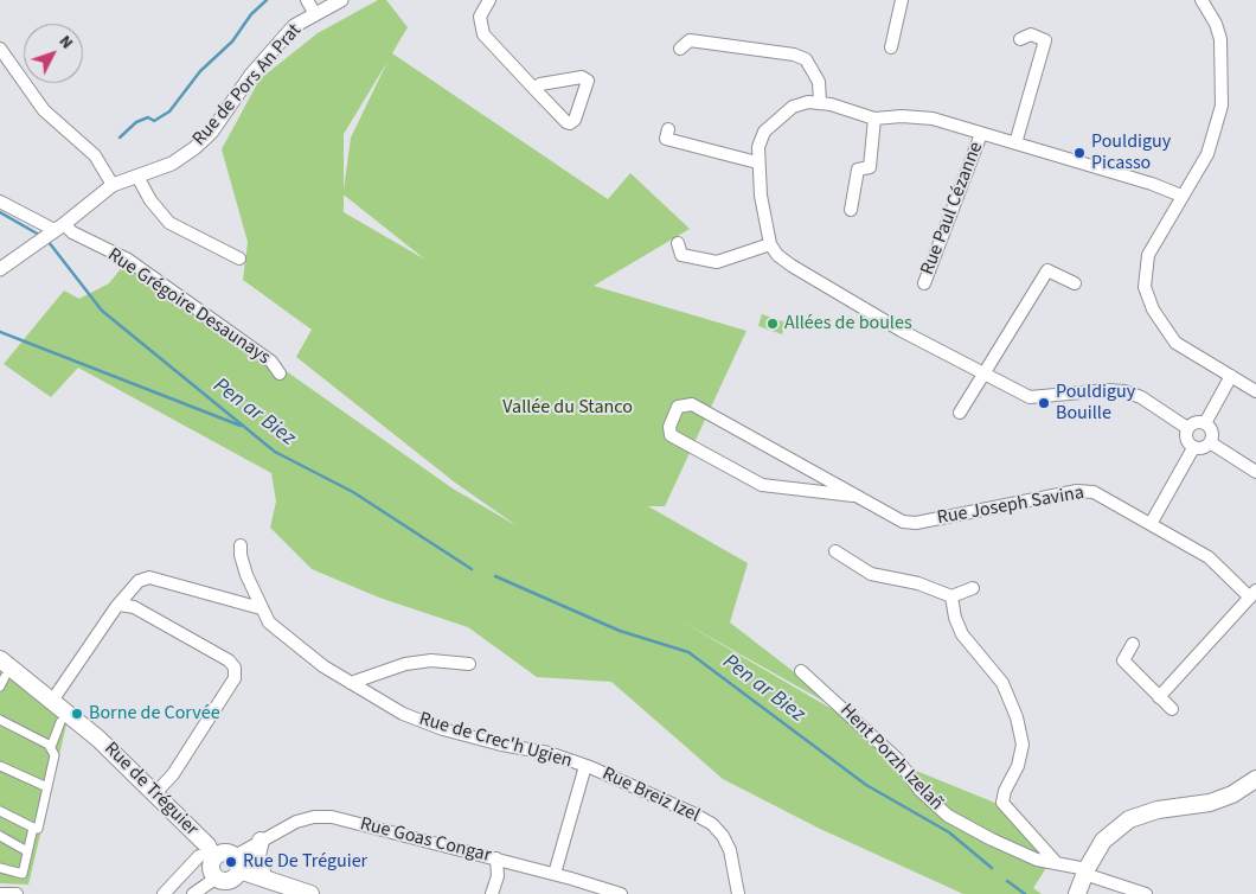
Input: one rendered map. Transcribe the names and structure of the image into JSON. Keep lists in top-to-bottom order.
{
  "streets": {
    "main road": ["Rue de Tréguier"],
    "street": [
      "Rue de Pors An Prat",
      "Rue Paul Cézanne",
      "Rue Grégoire Desaunays",
      "Rue Joseph Savina",
      "Rue de Crec'h Ugien",
      "Hent Porzh Izelañ",
      "Rue Breiz Izel",
      "Rue Goas Congar"
    ]
  },
  "crossings": [
    ["Rue de Pors An Prat", "Rue Grégoire Desaunays"],
    ["Rue de Crec'h Ugien", "Rue Breiz Izel"]
  ],
  "water": ["Pen ar Biez"],
  "parks": ["Vallée du Stanco"],
  "places": [
    "Pouldiguy Picasso",
    "Allées de boules",
    "Pouldiguy Bouille",
    "Borne de Corvée",
    "Rue De Tréguier"
  ],
  "north": "top right"
}
